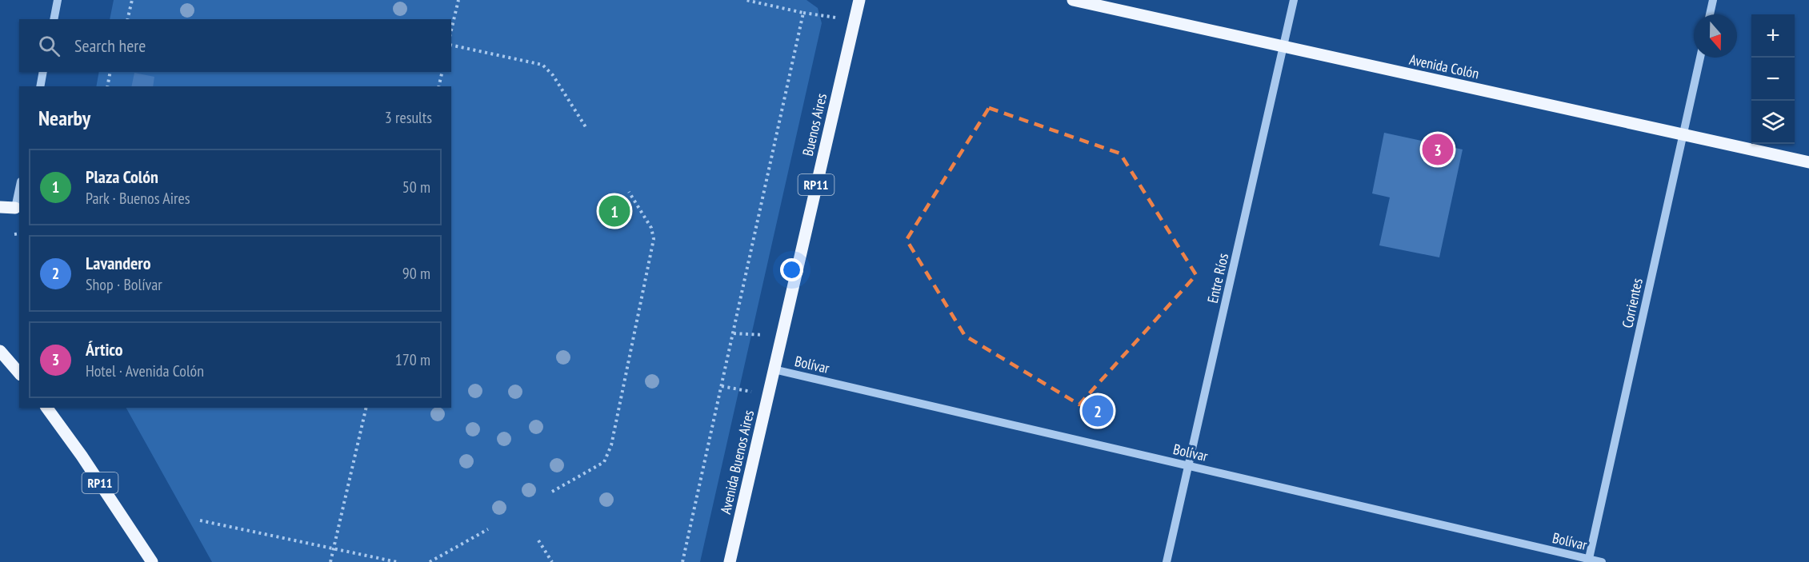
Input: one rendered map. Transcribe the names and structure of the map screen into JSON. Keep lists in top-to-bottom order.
{
  "streets": {
    "main road": [
      "Avenida Colón",
      "Buenos Aires",
      "RP11",
      "Avenida Buenos Aires"
    ],
    "street": ["Entre Ríos", "Corrientes", "Bolívar"]
  },
  "crossings": [
    ["Avenida Colón", "Entre Ríos"],
    ["Avenida Colón", "Corrientes"],
    ["Buenos Aires", "Bolívar"],
    ["Buenos Aires", "Avenida Buenos Aires"],
    ["Entre Ríos", "Bolívar"],
    ["Corrientes", "Bolívar"],
    ["Bolívar", "Avenida Buenos Aires"]
  ],
  "north": "bottom",
  "page": {
    "map_buttons": ["+", "−"],
    "search": "Search here",
    "heading": ["Nearby", "3 results"],
    "pins": ["3", "1", "2"],
    "list": [
      {
        "mark": "1",
        "name": "Plaza Colón",
        "note": "Park · Buenos Aires",
        "value": "50 m"
      },
      {
        "mark": "2",
        "name": "Lavandero",
        "note": "Shop · Bolívar",
        "value": "90 m"
      },
      {
        "mark": "3",
        "name": "Ártico",
        "note": "Hotel · Avenida Colón",
        "value": "170 m"
      }
    ]
  }
}
